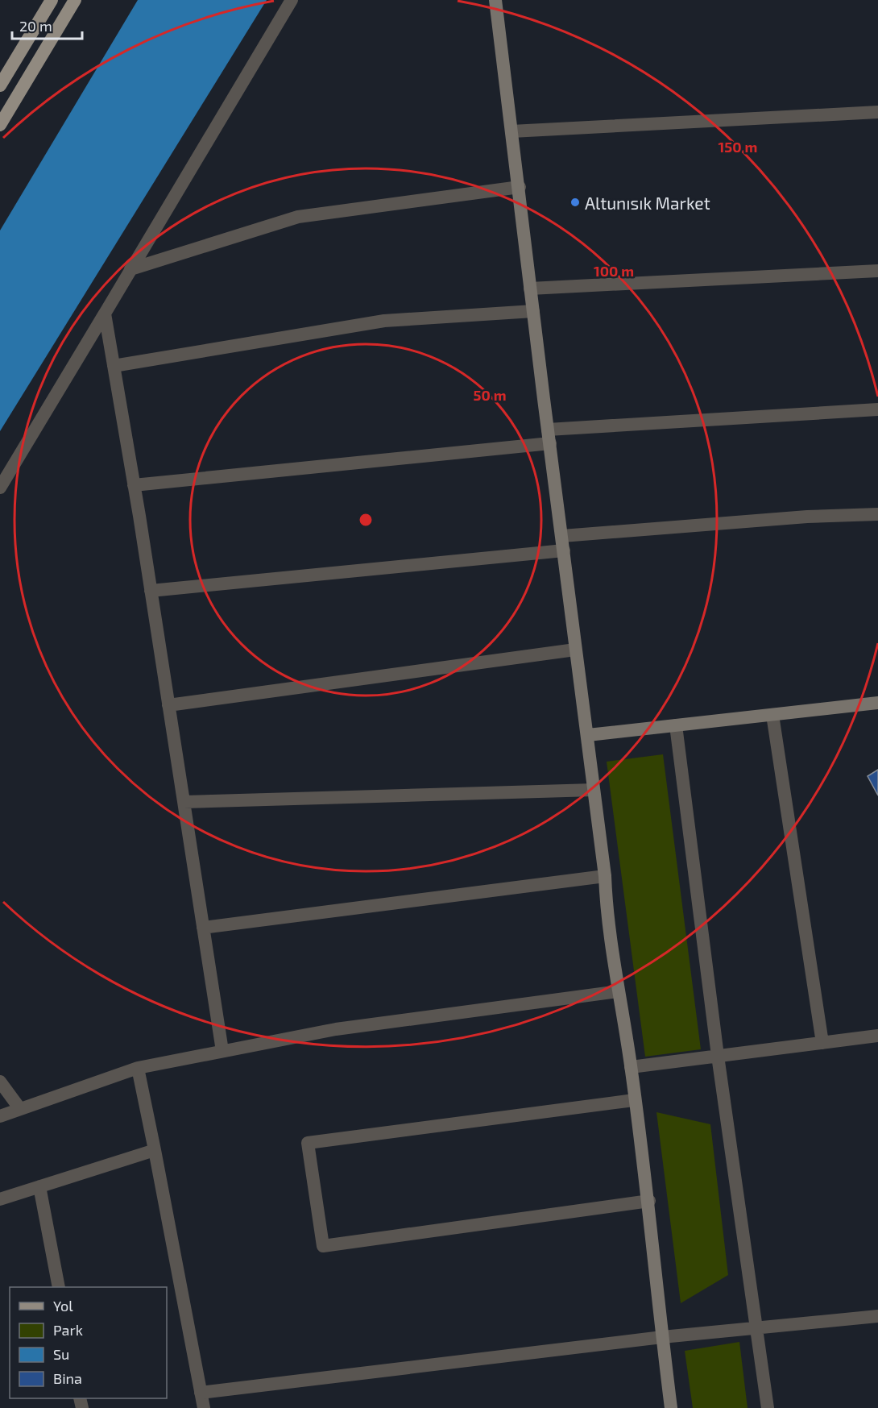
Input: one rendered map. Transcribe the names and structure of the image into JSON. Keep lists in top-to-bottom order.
{
  "places": ["Altunısık Market"],
  "legend": [
    "Yol",
    "Park",
    "Su",
    "Bina"
  ],
  "scale_bar": "20 m",
  "rings": ["150 m", "100 m", "50 m"]
}
